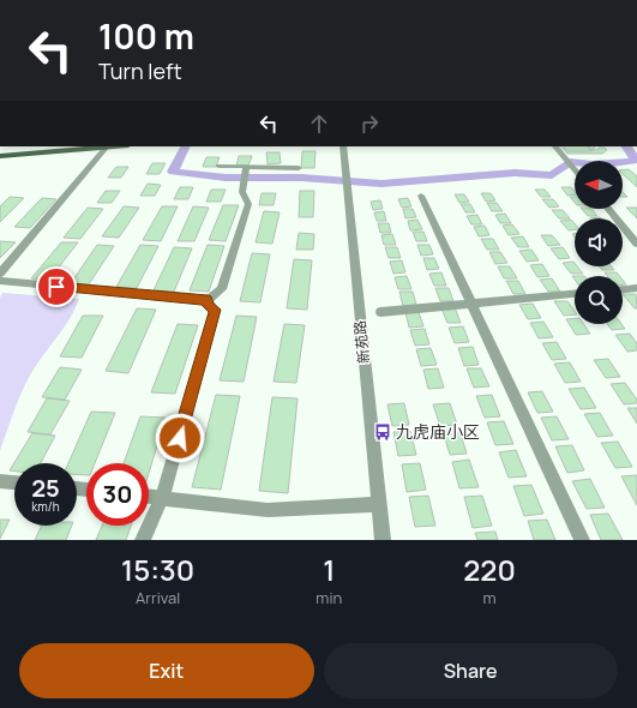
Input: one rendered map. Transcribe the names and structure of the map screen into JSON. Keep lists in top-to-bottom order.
{
  "streets": {
    "street": ["新苑路"]
  },
  "places": {
    "bus stop": ["九虎庙小区"]
  },
  "north": "left",
  "page": {
    "turn": ["100 m", "Turn left"],
    "speed": "25 km/h",
    "limit": "30",
    "eta": [
      "15:30",
      "Arrival",
      "1",
      "min",
      "220",
      "m"
    ],
    "buttons": ["Exit", "Share"]
  }
}
